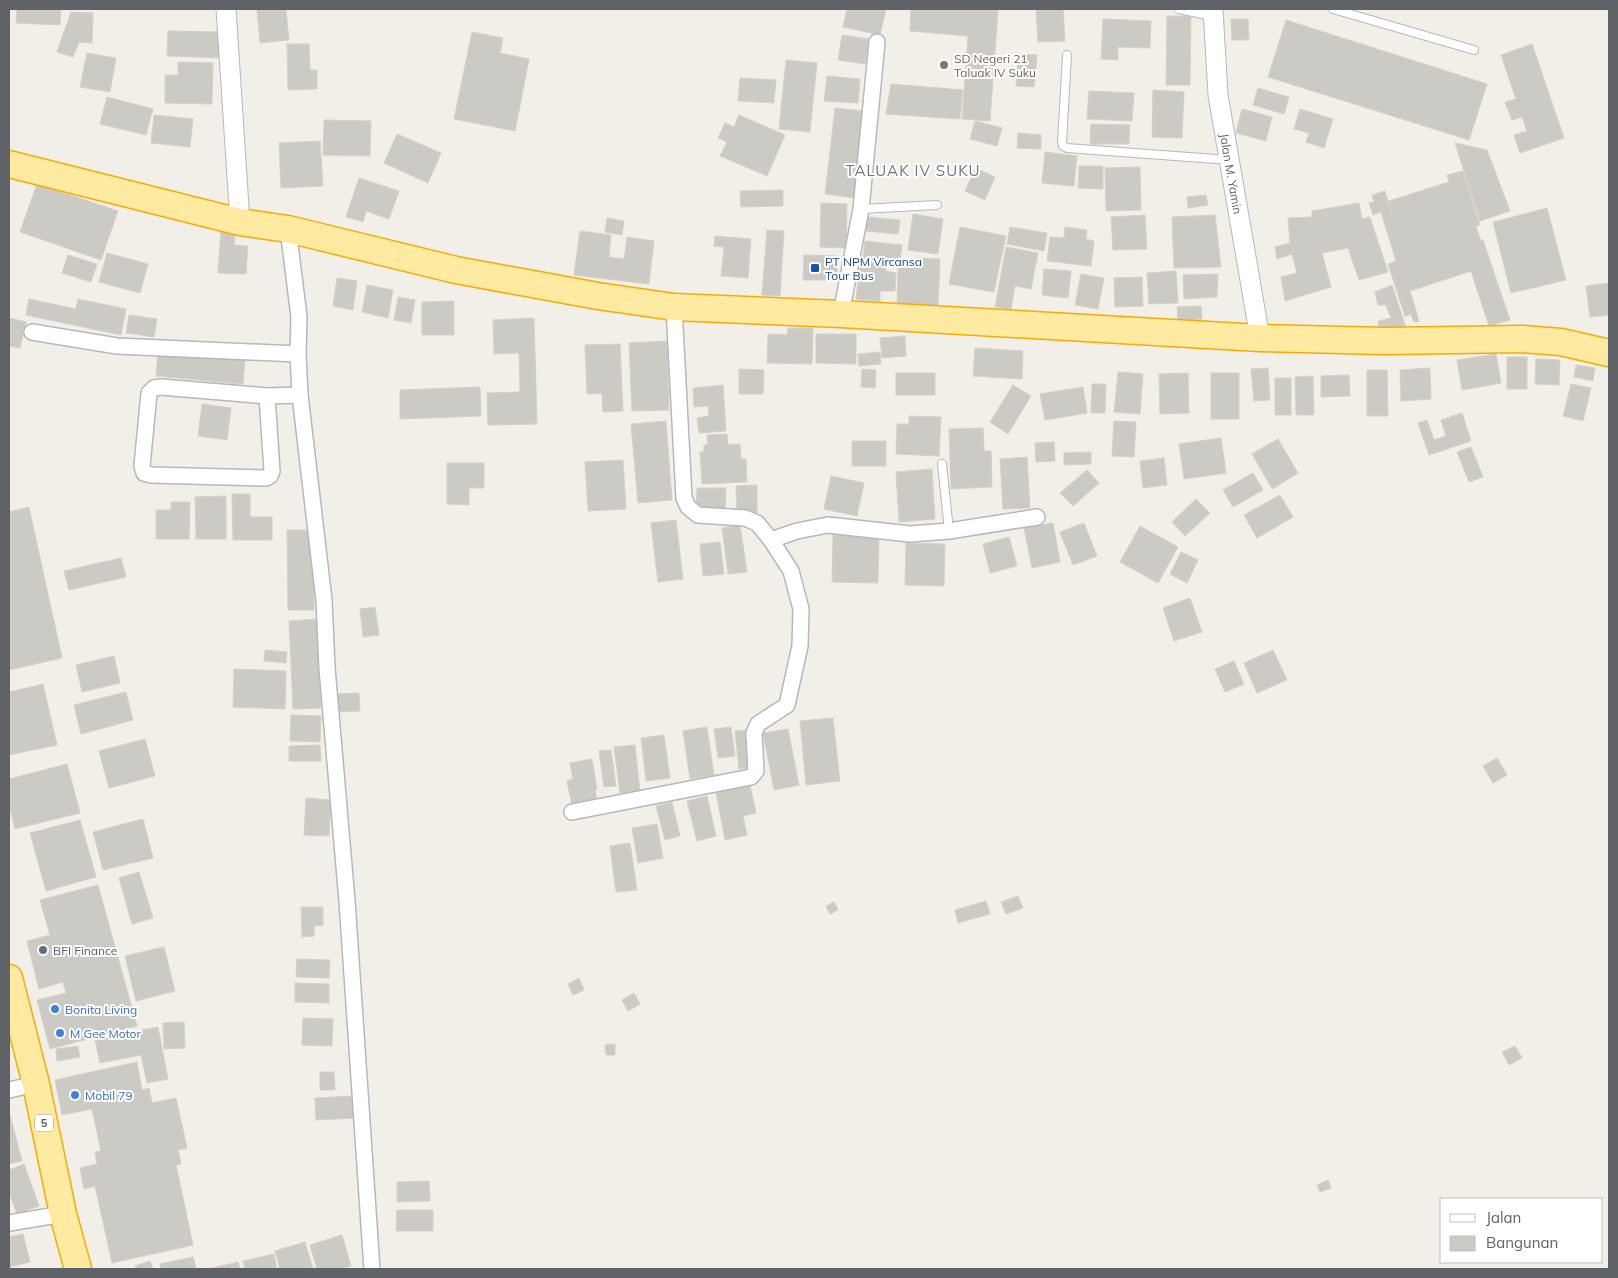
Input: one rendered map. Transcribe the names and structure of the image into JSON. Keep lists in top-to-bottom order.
{
  "streets": {
    "highway": ["5"],
    "street": ["Jalan M. Yamin"]
  },
  "districts": ["TALUAK IV SUKU"],
  "places": {
    "other": [
      "SD Negeri 21 Taluak IV Suku",
      "BFI Finance",
      "Bonita Living",
      "M Gee Motor",
      "Mobil 79"
    ],
    "transit": ["PT NPM Vircansa Tour Bus"]
  },
  "legend": ["Jalan", "Bangunan"]
}
